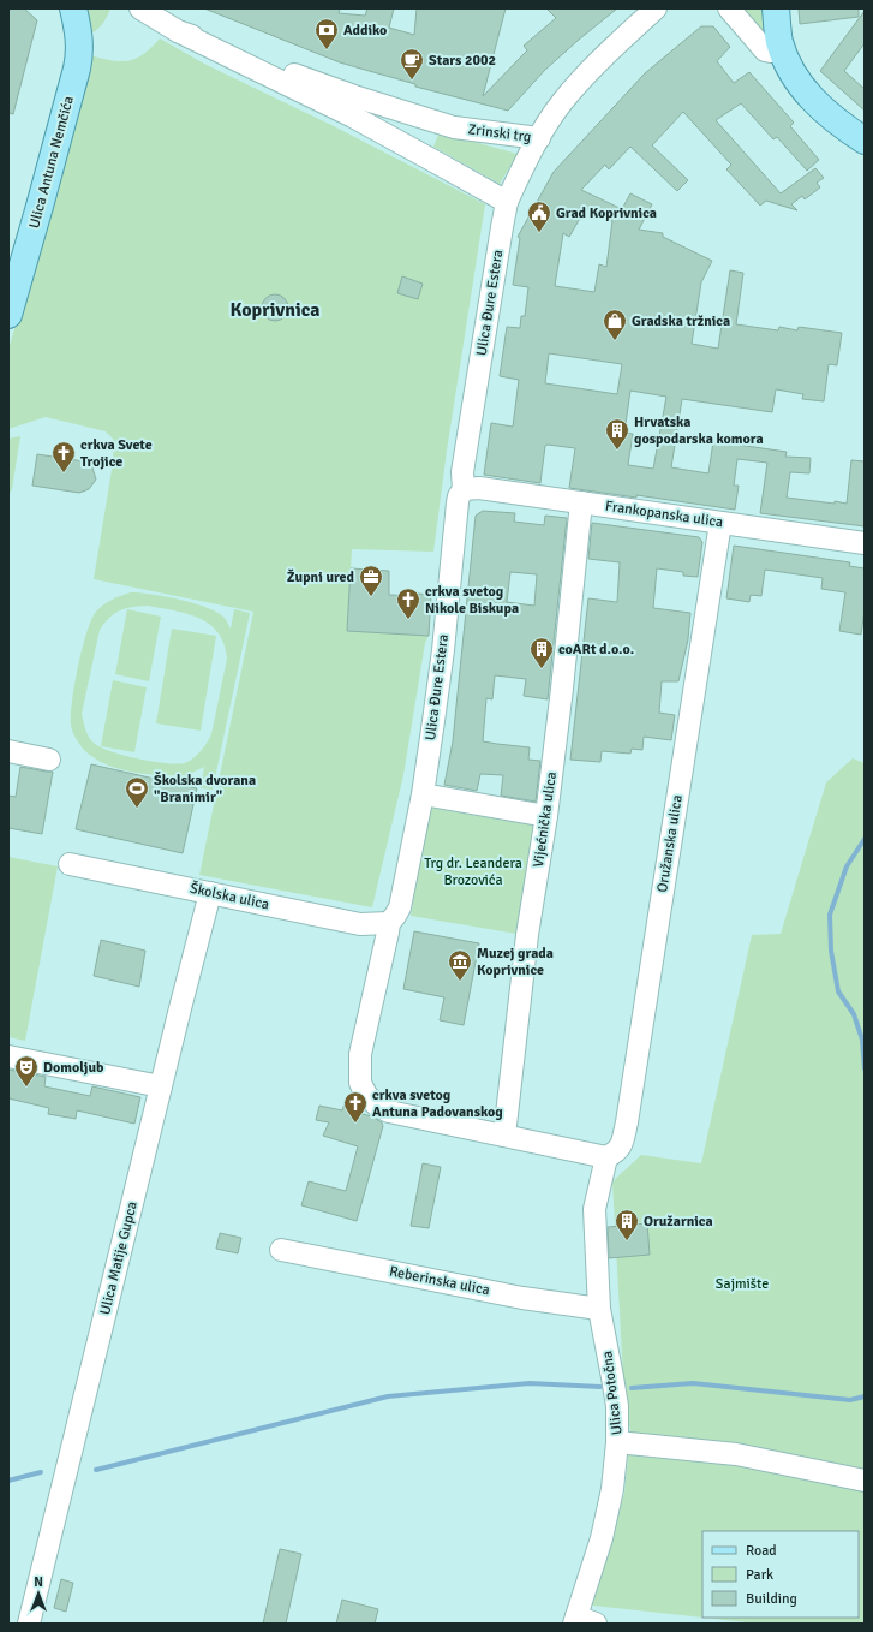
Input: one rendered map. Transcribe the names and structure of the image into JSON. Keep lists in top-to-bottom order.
{
  "streets": {
    "main road": ["Ulica Antuna Nemčića"],
    "street": [
      "Zrinski trg",
      "Ulica Đure Estera",
      "Frankopanska ulica",
      "Vijećnička ulica",
      "Oružanska ulica",
      "Školska ulica",
      "Ulica Matije Gupca",
      "Reberinska ulica",
      "Ulica Potočna"
    ]
  },
  "crossings": [
    ["Zrinski trg", "Ulica Đure Estera"],
    ["Ulica Đure Estera", "Frankopanska ulica"],
    ["Ulica Đure Estera", "Vijećnička ulica"],
    ["Ulica Đure Estera", "Školska ulica"],
    ["Frankopanska ulica", "Vijećnička ulica"],
    ["Frankopanska ulica", "Oružanska ulica"],
    ["Oružanska ulica", "Ulica Potočna"],
    ["Školska ulica", "Ulica Matije Gupca"],
    ["Reberinska ulica", "Ulica Potočna"]
  ],
  "districts": ["Koprivnica"],
  "parks": ["Trg dr. Leandera Brozovića", "Sajmište"],
  "places": {
    "bank": ["Addiko"],
    "cafe": ["Stars 2002"],
    "public building": ["Grad Koprivnica"],
    "shop": ["Gradska tržnica"],
    "building": ["Hrvatska gospodarska komora", "coARt d.o.o.", "Oružarnica"],
    "church": ["crkva Svete Trojice", "crkva svetog Nikole Biskupa", "crkva svetog Antuna Padovanskog"],
    "office": ["Župni ured"],
    "sports": ["Školska dvorana \"Branimir\""],
    "museum": ["Muzej grada Koprivnice"],
    "theatre": ["Domoljub"]
  },
  "legend": ["Road", "Park", "Building"],
  "north": "top"
}
